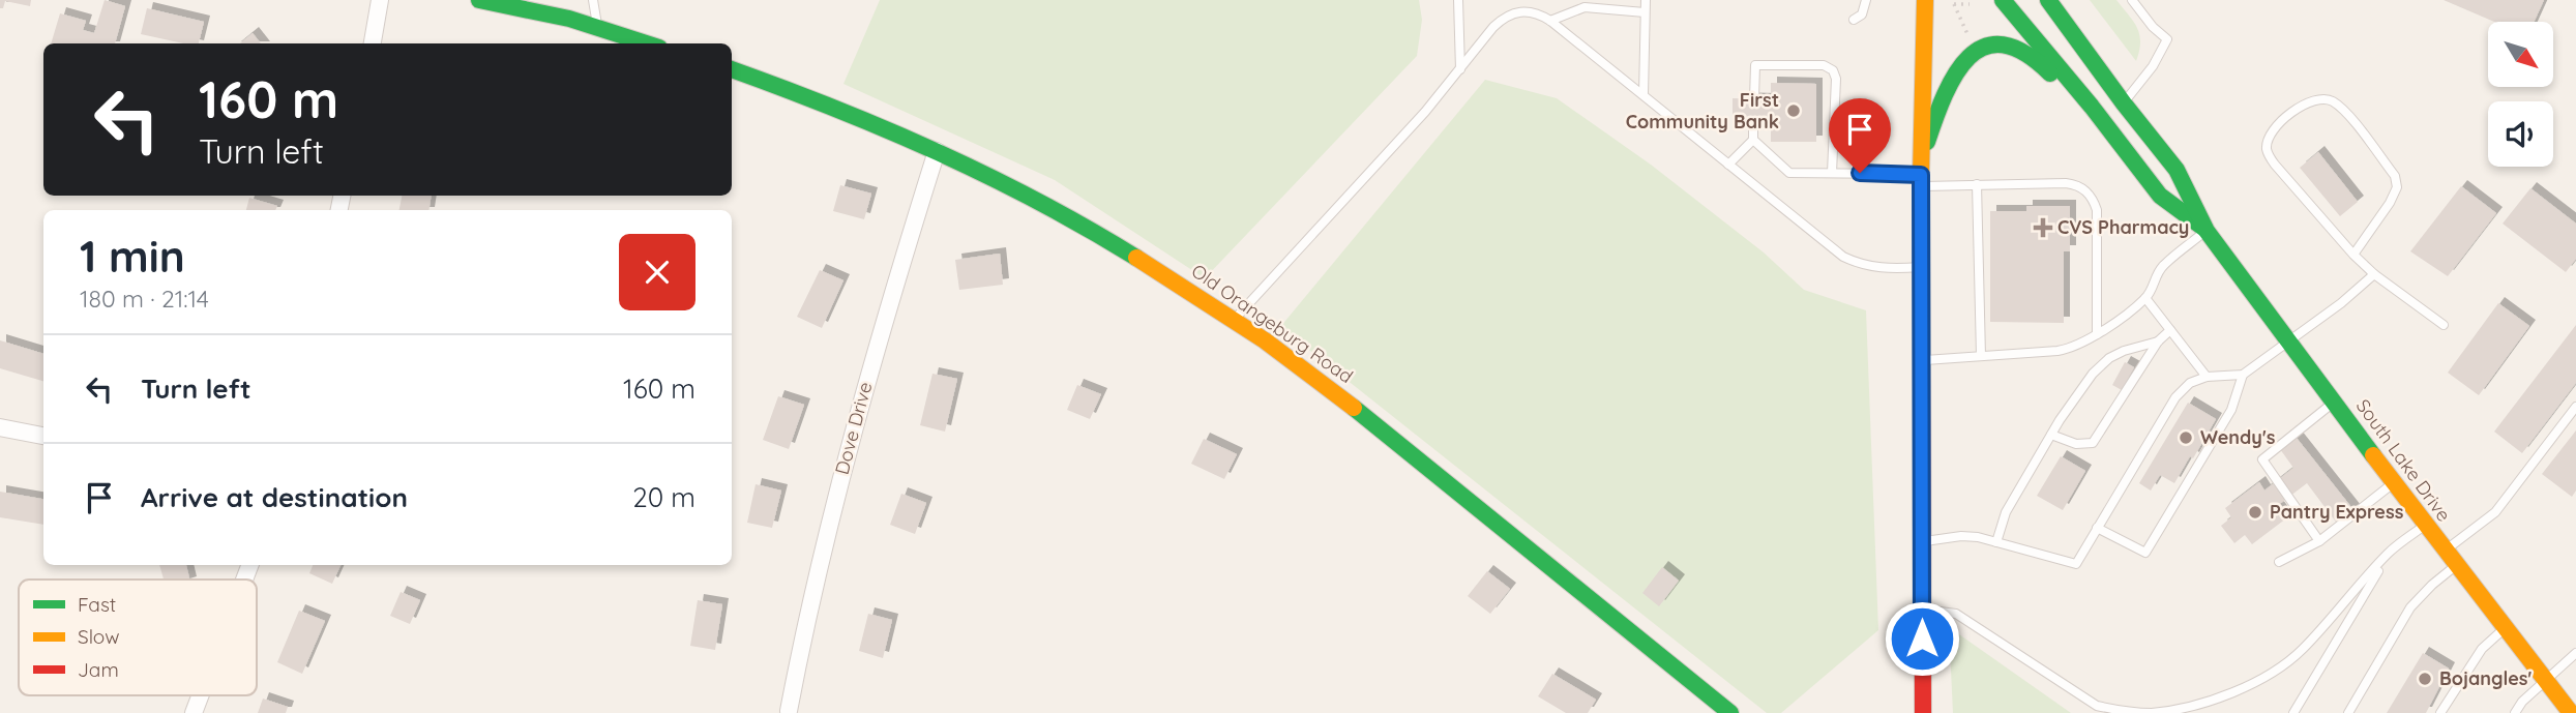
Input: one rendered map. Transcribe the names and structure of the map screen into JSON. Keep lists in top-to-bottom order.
{
  "streets": {
    "street": ["Old Orangeburg Road", "Dove Drive", "South Lake Drive"]
  },
  "crossings": [
    ["Old Orangeburg Road", "Dove Drive"]
  ],
  "places": {
    "other": [
      "First Community Bank",
      "Wendy's",
      "Pantry Express",
      "Bojangles'"
    ],
    "health": ["CVS Pharmacy"]
  },
  "legend": ["Fast", "Slow", "Jam"],
  "north": "bottom right",
  "page": {
    "turn": ["160 m", "Turn left"],
    "heading": ["1 min", "180 m · 21:14"],
    "list": [
      {
        "name": "Turn left",
        "value": "160 m"
      },
      {
        "name": "Arrive at destination",
        "value": "20 m"
      }
    ]
  }
}
